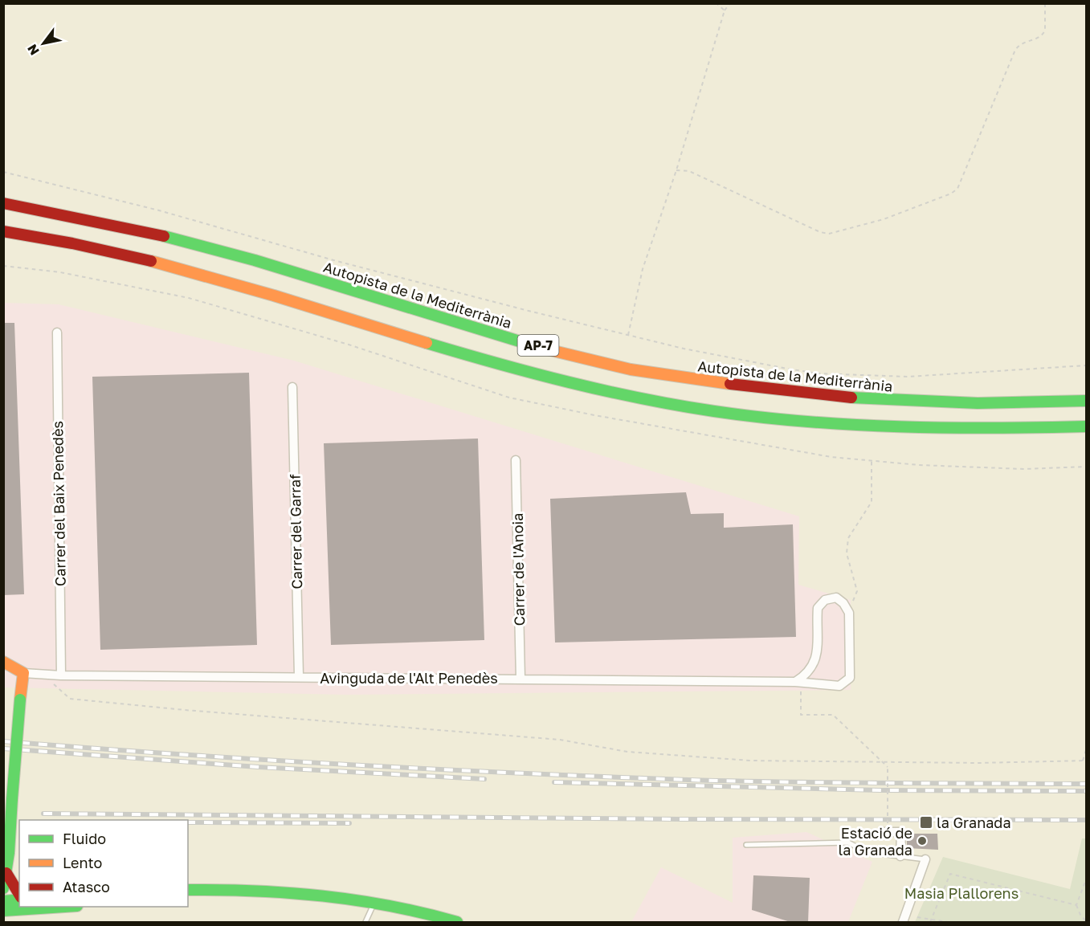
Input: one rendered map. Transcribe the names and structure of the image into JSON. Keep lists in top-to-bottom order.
{
  "streets": {
    "main road": ["Autopista de la Mediterrània", "AP-7"],
    "street": [
      "Carrer del Baix Penedès",
      "Carrer del Garraf",
      "Carrer de l'Anoia",
      "Avinguda de l'Alt Penedès"
    ]
  },
  "crossings": [
    ["Carrer del Baix Penedès", "Avinguda de l'Alt Penedès"],
    ["Carrer del Garraf", "Avinguda de l'Alt Penedès"],
    ["Carrer de l'Anoia", "Avinguda de l'Alt Penedès"]
  ],
  "parks": ["Masia Plallorens"],
  "places": {
    "transit": ["la Granada"],
    "other": ["Estació de la Granada"]
  },
  "legend": ["Fluido", "Lento", "Atasco"],
  "north": "bottom left"
}
